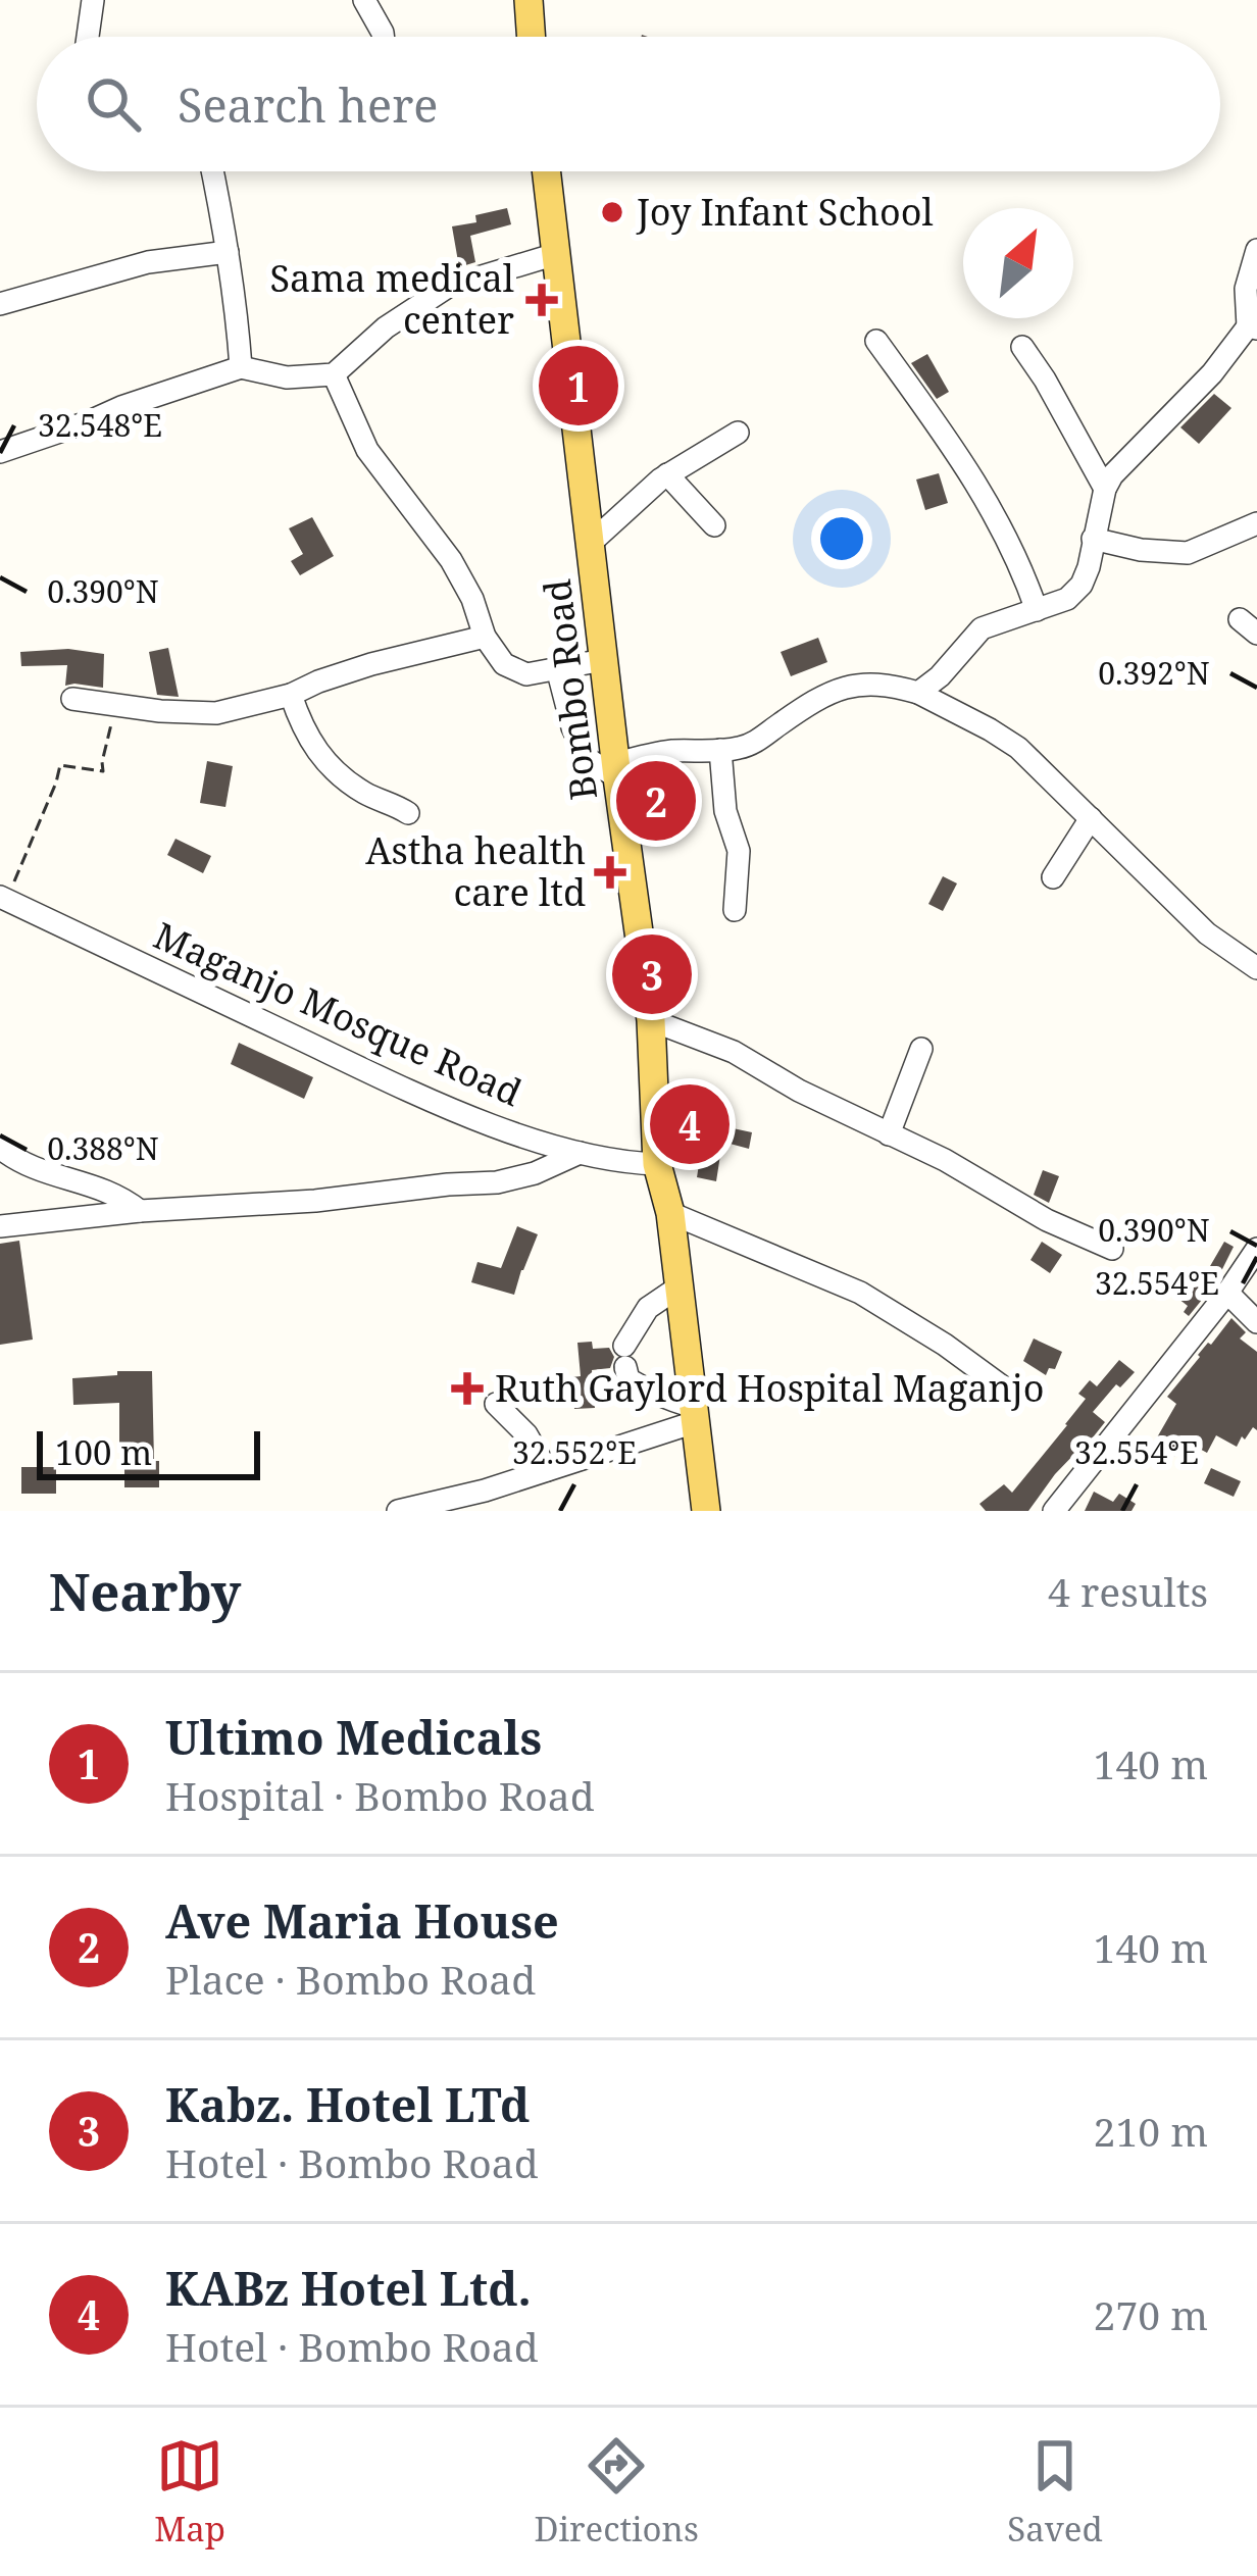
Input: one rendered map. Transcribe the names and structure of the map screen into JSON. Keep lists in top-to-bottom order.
{
  "streets": {
    "main road": ["Bombo Road"],
    "street": ["Maganjo Mosque Road"]
  },
  "crossings": [
    ["Bombo Road", "Maganjo Mosque Road"]
  ],
  "places": {
    "other": ["Joy Infant School"],
    "health": ["Sama medical center", "Astha health care ltd", "Ruth Gaylord Hospital Maganjo"]
  },
  "scale_bar": "100 m",
  "north": "top right",
  "page": {
    "search": "Search here",
    "pins": [
      "1",
      "2",
      "3",
      "4"
    ],
    "scale": "100 m",
    "heading": ["Nearby", "4 results"],
    "list": [
      {
        "mark": "1",
        "name": "Ultimo Medicals",
        "note": "Hospital · Bombo Road",
        "value": "140 m"
      },
      {
        "mark": "2",
        "name": "Ave Maria House",
        "note": "Place · Bombo Road",
        "value": "140 m"
      },
      {
        "mark": "3",
        "name": "Kabz. Hotel LTd",
        "note": "Hotel · Bombo Road",
        "value": "210 m"
      },
      {
        "mark": "4",
        "name": "KABz Hotel Ltd.",
        "note": "Hotel · Bombo Road",
        "value": "270 m"
      }
    ],
    "nav": ["Map", "Directions", "Saved"]
  },
  "coordinates": [
    "32.548°E",
    "0.390°N",
    "0.392°N",
    "0.388°N",
    "32.554°E",
    "32.552°E"
  ]
}
